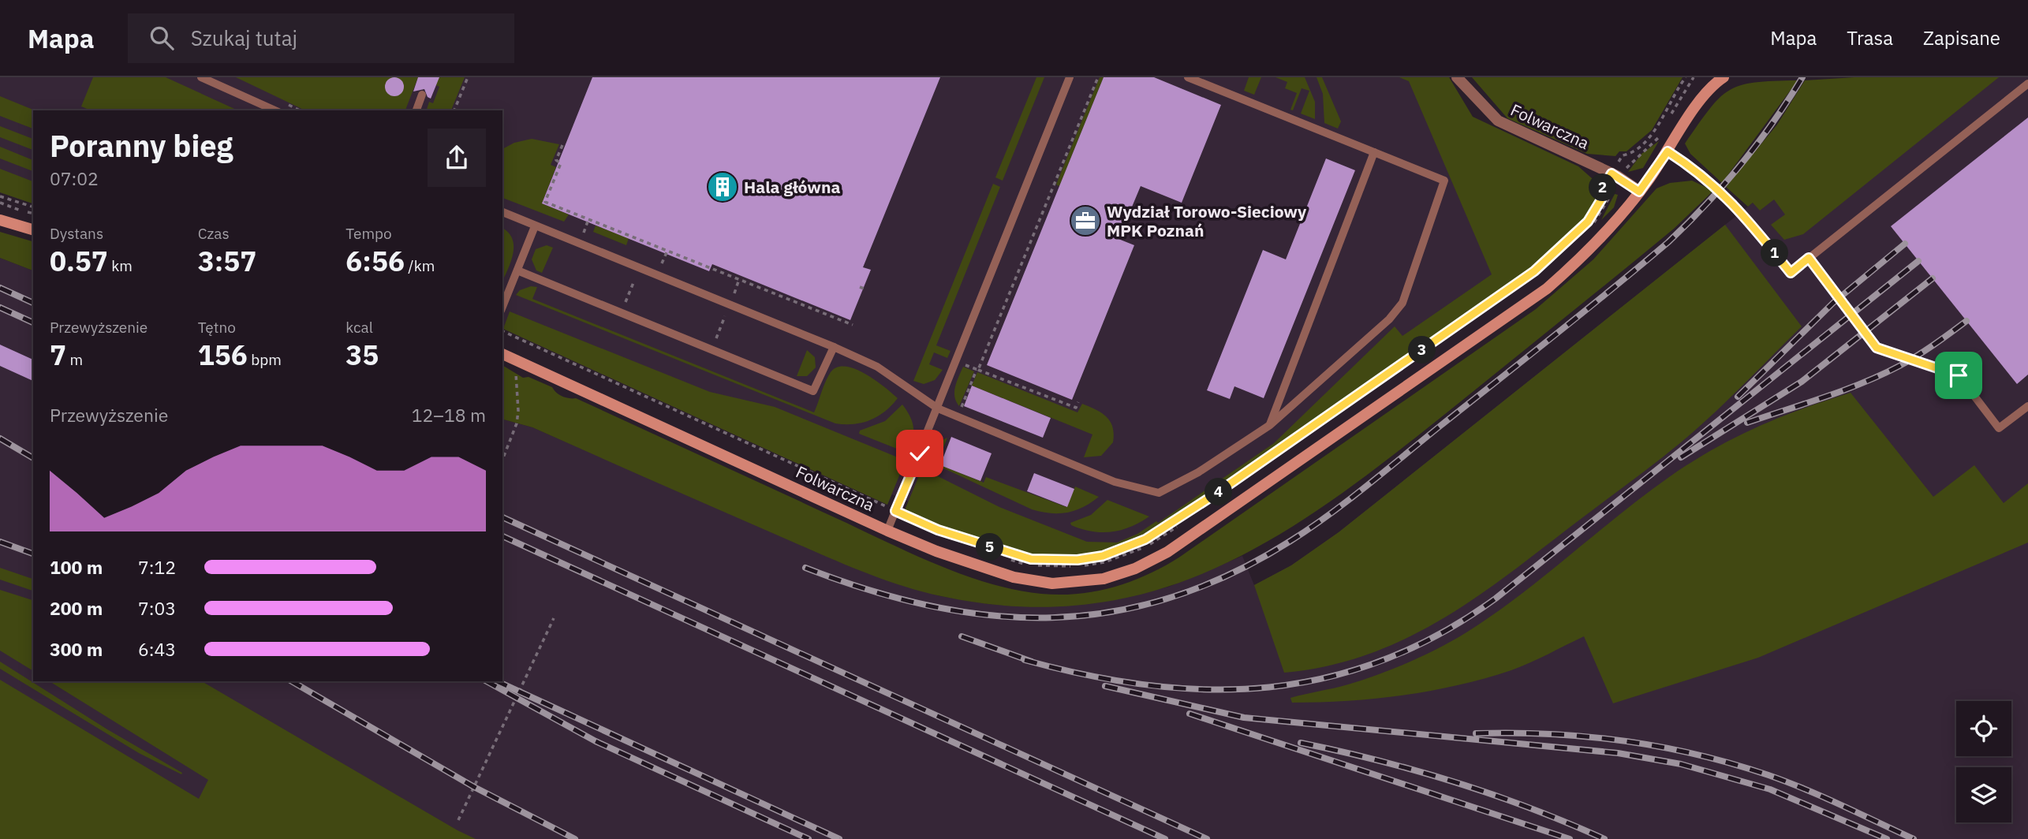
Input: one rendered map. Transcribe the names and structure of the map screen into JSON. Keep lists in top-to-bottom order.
{
  "streets": {
    "street": ["Folwarczna"]
  },
  "places": {
    "building": ["Hala główna"],
    "office": ["Wydział Torowo-Sieciowy MPK Poznań"]
  },
  "page": {
    "header": "Mapa",
    "search": "Szukaj tutaj",
    "nav": ["Mapa", "Trasa", "Zapisane"],
    "heading": ["Poranny bieg", "07:02"],
    "pins": [
      "2",
      "1",
      "3",
      "4",
      "5"
    ],
    "stats": [
      ["Dystans", "0.57 km"],
      ["Czas", "3:57"],
      ["Tempo", "6:56 /km"],
      ["Przewyższenie", "7 m"],
      ["Tętno", "156 bpm"],
      ["kcal", "35"]
    ],
    "chart": ["Przewyższenie", "12–18 m"],
    "list": [
      {
        "name": "100 m",
        "note": "7:12"
      },
      {
        "name": "200 m",
        "note": "7:03"
      },
      {
        "name": "300 m",
        "note": "6:43"
      }
    ]
  }
}
